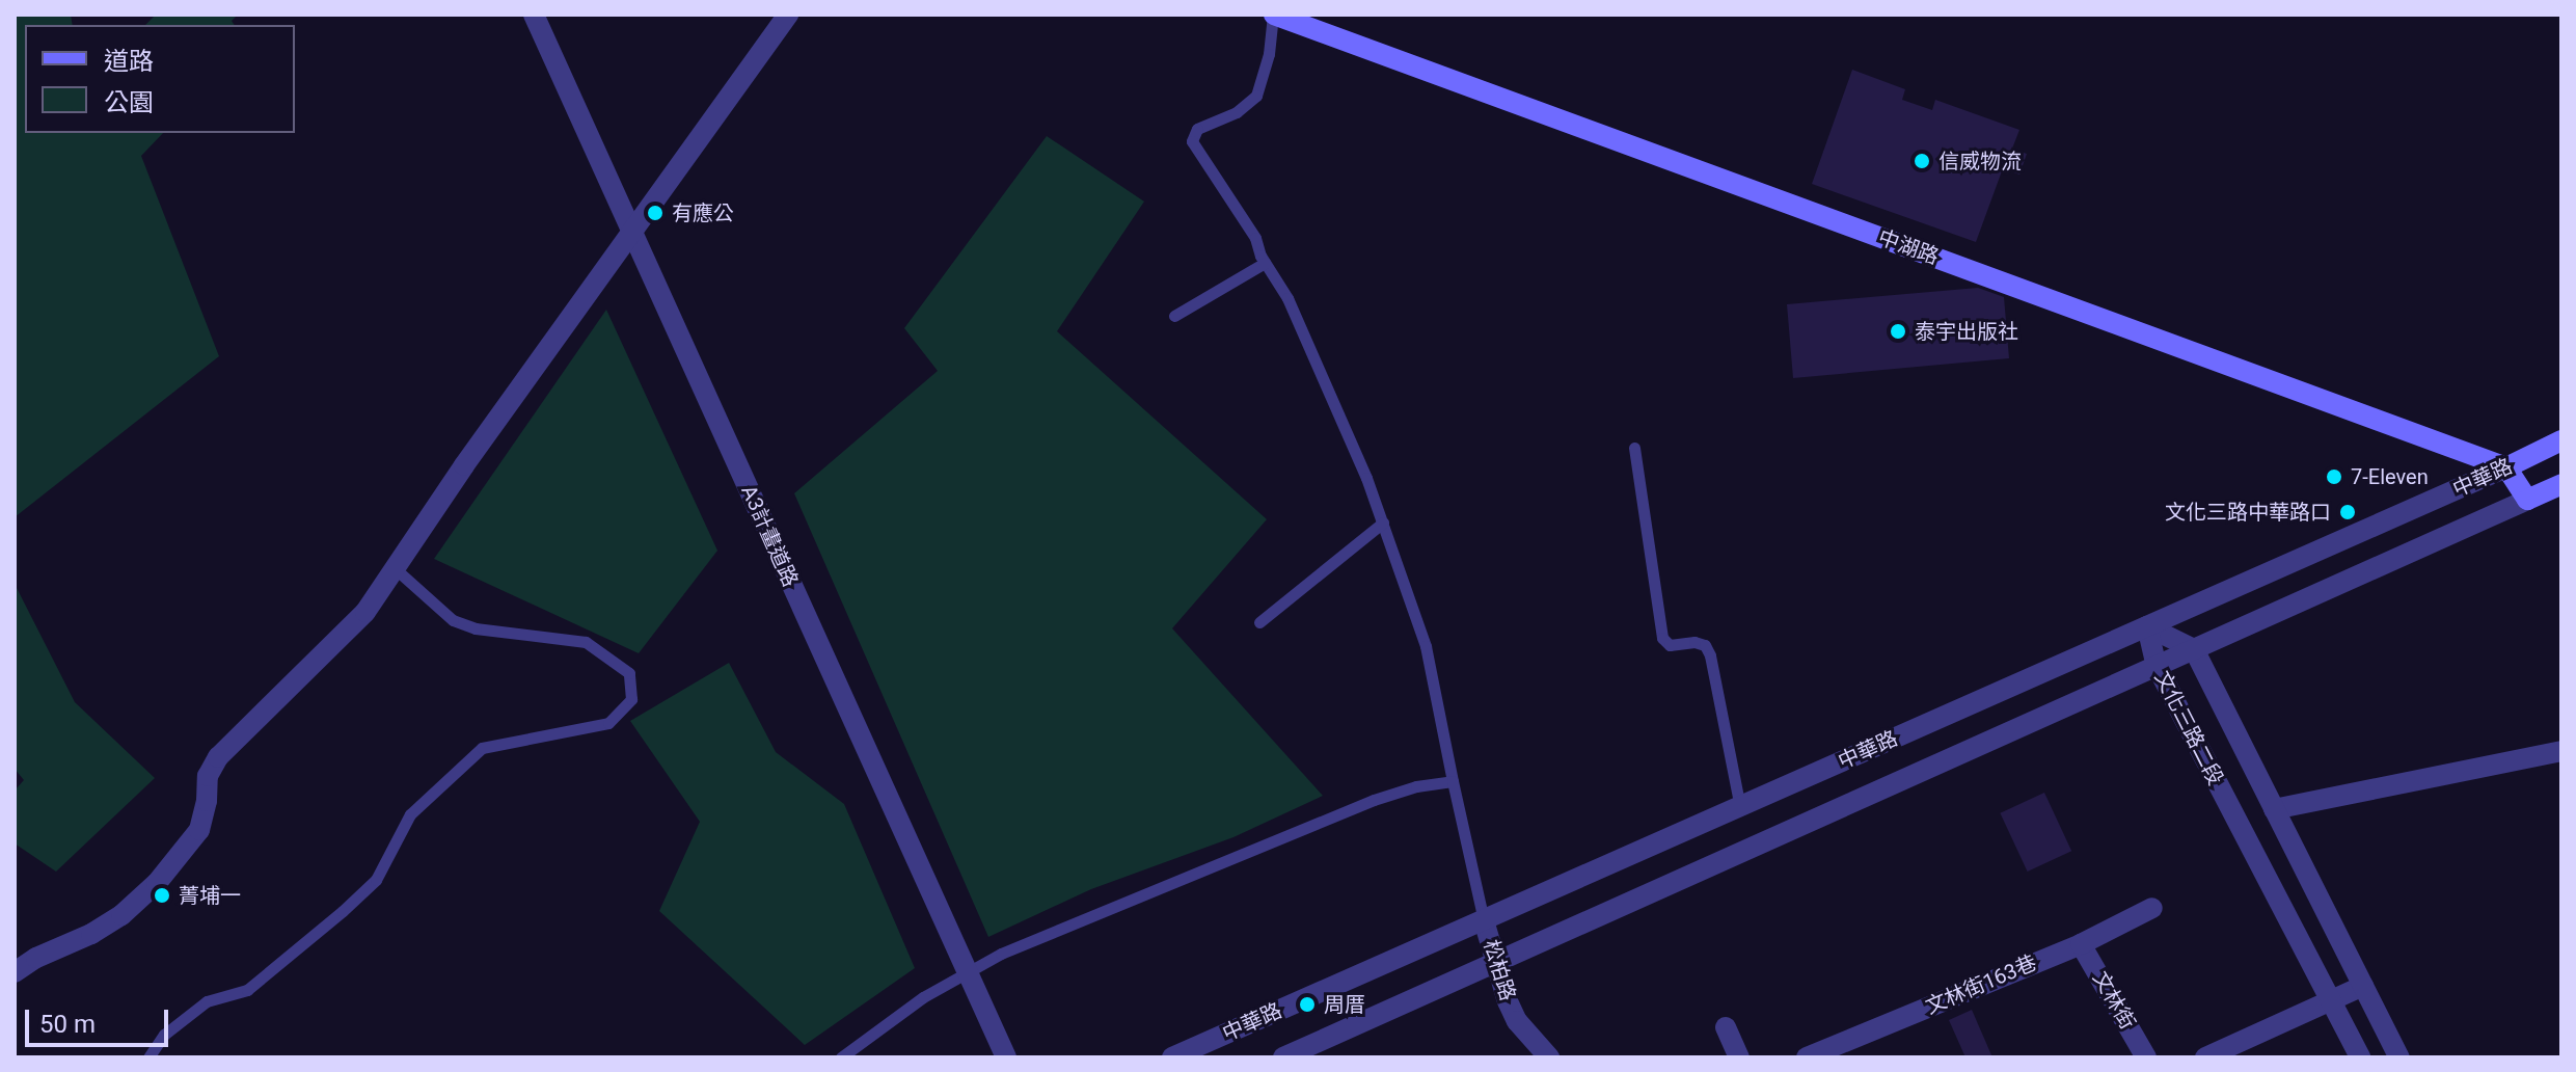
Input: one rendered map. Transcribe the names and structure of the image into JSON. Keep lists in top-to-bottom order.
{
  "streets": {
    "main road": ["中湖路", "中華路"],
    "street": [
      "A3計畫道路",
      "文化三路二段",
      "松柏路",
      "文林街163巷",
      "文林街"
    ]
  },
  "crossings": [
    ["中湖路", "中華路"],
    ["中華路", "文化三路二段"],
    ["中華路", "松柏路"],
    ["文林街163巷", "文林街"]
  ],
  "places": [
    "信威物流",
    "有應公",
    "泰宇出版社",
    "7-Eleven",
    "文化三路中華路口",
    "菁埔一",
    "周厝"
  ],
  "legend": ["道路", "公園"],
  "scale_bar": "50 m"
}
